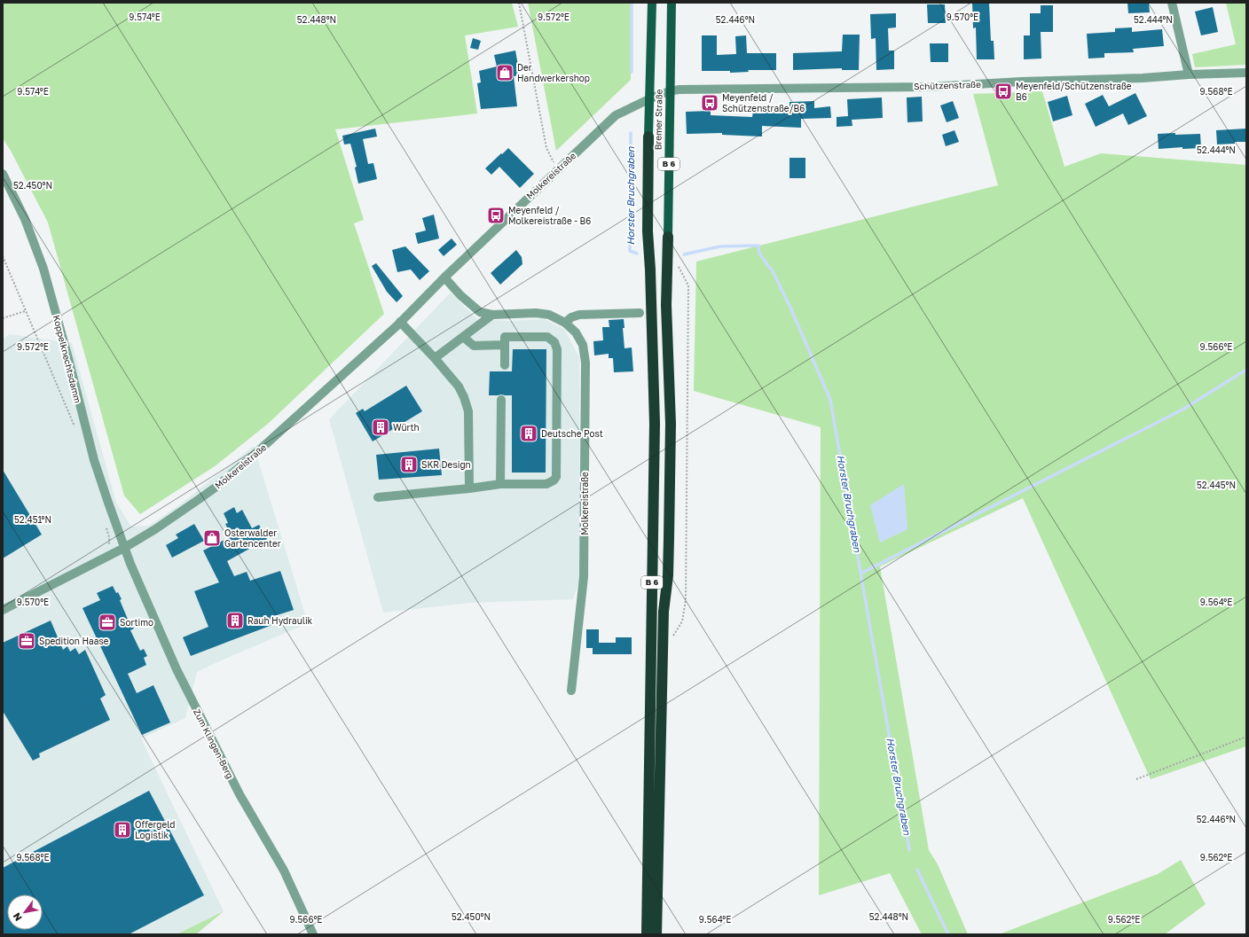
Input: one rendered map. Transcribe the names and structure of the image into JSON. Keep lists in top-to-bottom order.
{
  "streets": {
    "highway": ["Bremer Straße", "B 6"],
    "street": [
      "Schützenstraße",
      "Molkereistraße",
      "Koppelknechtsdamm",
      "Zum Klingen-Berg"
    ]
  },
  "crossings": [
    ["Schützenstraße", "Bremer Straße"],
    ["Schützenstraße", "Molkereistraße"],
    ["Bremer Straße", "B 6"],
    ["Bremer Straße", "Molkereistraße"],
    ["Molkereistraße", "Koppelknechtsdamm"],
    ["Molkereistraße", "Zum Klingen-Berg"],
    ["Koppelknechtsdamm", "Zum Klingen-Berg"]
  ],
  "water": ["Horster Bruchgraben"],
  "places": {
    "shop": ["Der Handwerkershop", "Osterwalder Gartencenter"],
    "bus stop": ["Meyenfeld/Schützenstraße B6", "Meyenfeld / Schützenstraße/B6", "Meyenfeld / Molkereistraße - B6"],
    "building": [
      "Würth",
      "Deutsche Post",
      "SKR Design",
      "Rauh Hydraulik",
      "Offergeld Logistik"
    ],
    "office": ["Sortimo", "Spedition Haase"]
  },
  "north": "bottom left",
  "coordinates": [
    "9.574°E",
    "9.572°E",
    "9.570°E",
    "52.448°N",
    "52.444°N",
    "52.446°N",
    "9.568°E",
    "52.450°N",
    "9.566°E",
    "52.445°N",
    "52.451°N",
    "9.564°E",
    "9.562°E"
  ]
}
